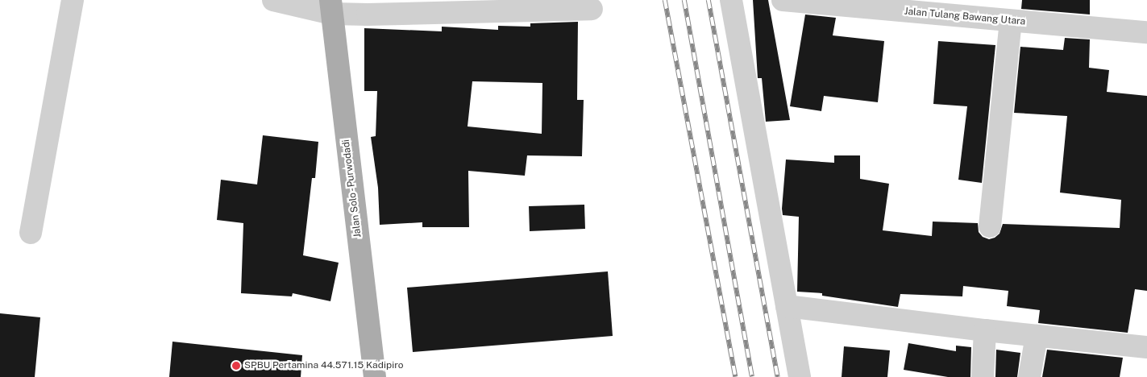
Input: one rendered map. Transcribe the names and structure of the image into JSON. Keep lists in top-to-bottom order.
{
  "streets": {
    "main road": ["Jalan Solo - Purwodadi"],
    "street": ["Jalan Tulang Bawang Utara"]
  },
  "places": ["SPBU Pertamina 44.571.15 Kadipiro"]
}
